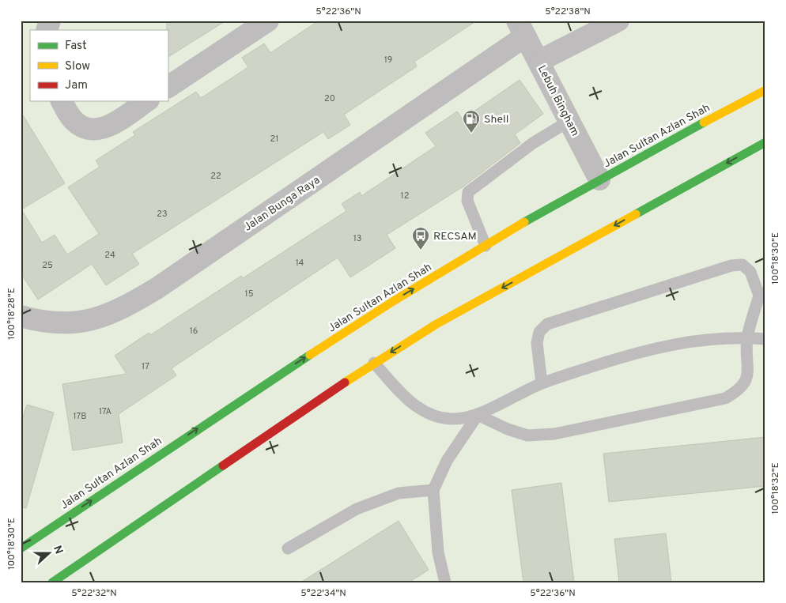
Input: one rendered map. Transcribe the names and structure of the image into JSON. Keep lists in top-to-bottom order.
{
  "streets": {
    "highway": ["Jalan Sultan Azlan Shah"],
    "street": ["Lebuh Bingham", "Jalan Bunga Raya"]
  },
  "crossings": [
    ["Lebuh Bingham", "Jalan Sultan Azlan Shah"],
    ["Lebuh Bingham", "Jalan Bunga Raya"]
  ],
  "places": {
    "fuel station": ["Shell"],
    "bus stop": ["RECSAM"]
  },
  "house_numbers": [
    "19",
    "20",
    "21",
    "22",
    "12",
    "23",
    "13",
    "24",
    "14",
    "25",
    "15",
    "16",
    "17",
    "17A",
    "17B"
  ],
  "legend": ["Fast", "Slow", "Jam"],
  "north": "right",
  "coordinates": [
    "5°22'36\"N",
    "5°22'38\"N",
    "100°18'30\"E",
    "100°18'28\"E",
    "100°18'32\"E",
    "5°22'32\"N",
    "5°22'34\"N"
  ]
}
